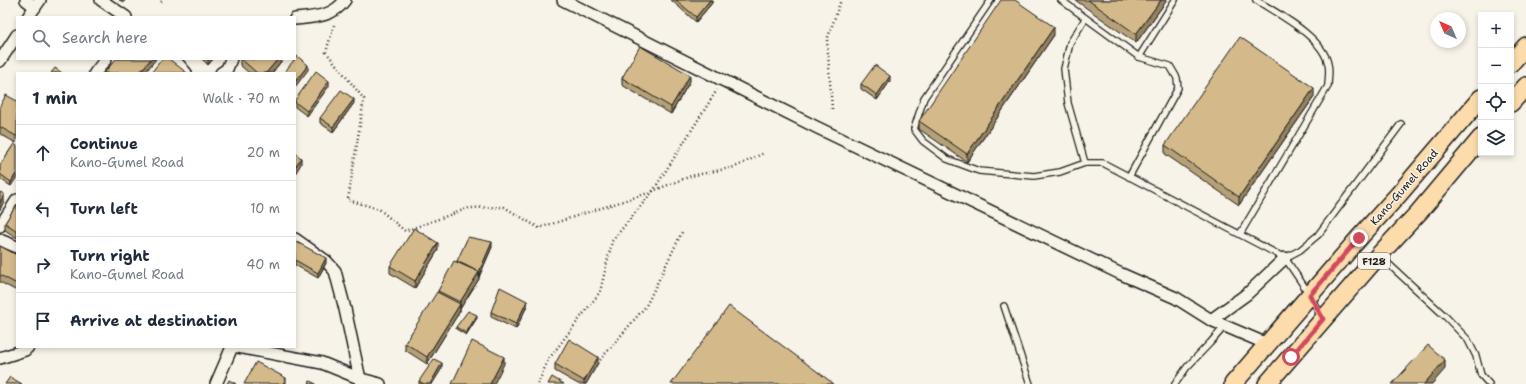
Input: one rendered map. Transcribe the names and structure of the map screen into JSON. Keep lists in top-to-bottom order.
{
  "streets": {
    "main road": ["Kano-Gumel Road", "F128"]
  },
  "north": "top left",
  "page": {
    "map_buttons": ["+", "−"],
    "search": "Search here",
    "heading": ["1 min", "Walk · 70 m"],
    "list": [
      ["Continue", "Kano-Gumel Road", "20 m"],
      ["Turn left", "10 m"],
      ["Turn right", "Kano-Gumel Road", "40 m"],
      "Arrive at destination"
    ]
  }
}
